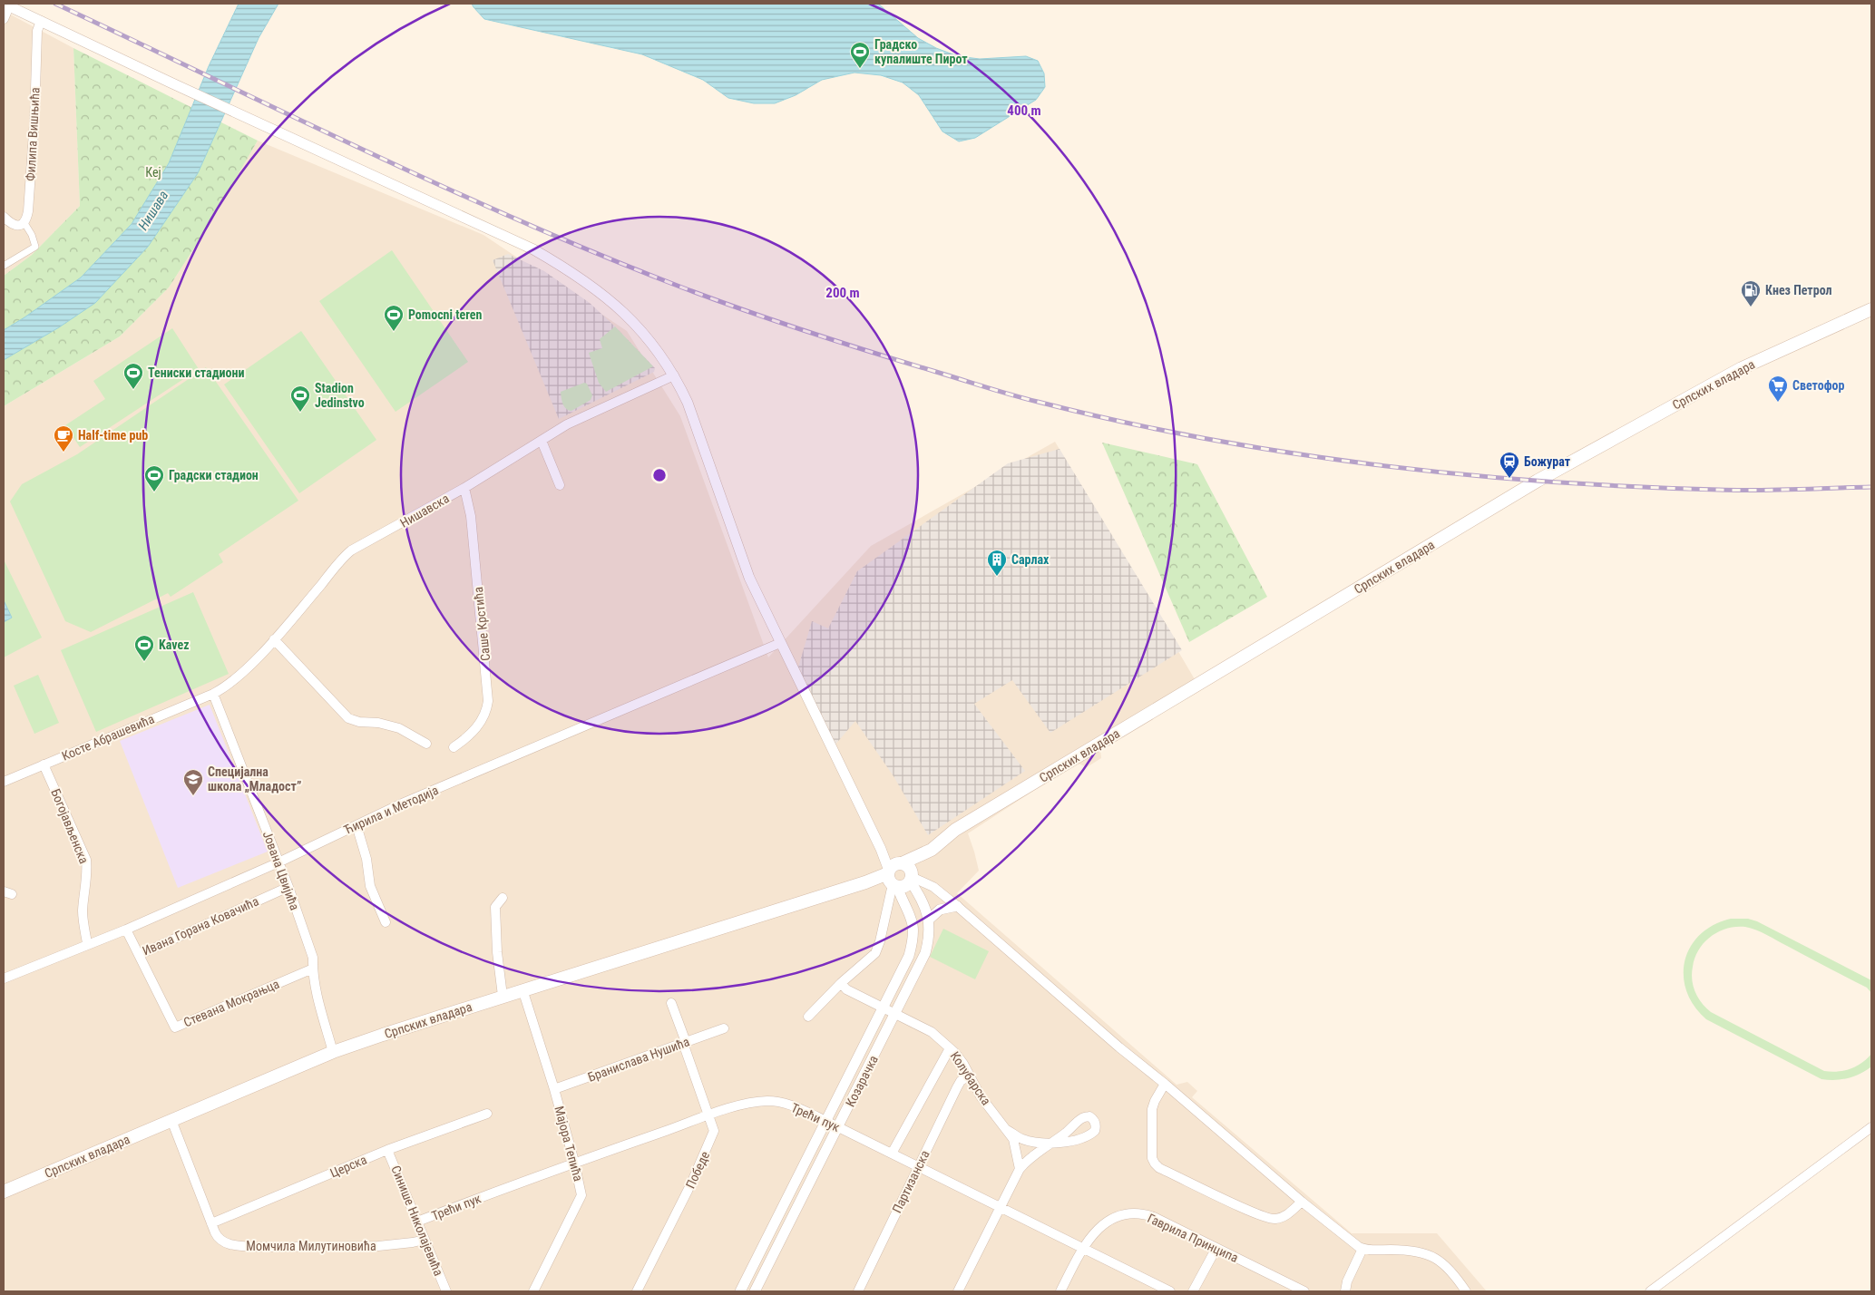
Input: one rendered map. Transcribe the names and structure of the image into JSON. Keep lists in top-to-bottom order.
{
  "streets": {
    "main road": ["Српских владара"],
    "street": [
      "Филипа Вишњића",
      "Нишавска",
      "Саше Крстића",
      "Косте Абрашевића",
      "Ћирила и Методија",
      "Богојављенска",
      "Јована Цвијића",
      "Ивана Горана Ковачића",
      "Стевана Мокрањца",
      "Бранислава Нушића",
      "Колубарска",
      "Козарачка",
      "Трећи пук",
      "Мајора Тепића",
      "Церска",
      "Победе",
      "Партизанска",
      "Синише Николајевића",
      "Гаврила Принципа",
      "Момчила Милутиновића"
    ]
  },
  "crossings": [
    ["Српских владара", "Јована Цвијића"],
    ["Српских владара", "Козарачка"],
    ["Српских владара", "Мајора Тепића"],
    ["Српских владара", "Момчила Милутиновића"],
    ["Нишавска", "Саше Крстића"],
    ["Нишавска", "Косте Абрашевића"],
    ["Нишавска", "Јована Цвијића"],
    ["Косте Абрашевића", "Богојављенска"],
    ["Косте Абрашевића", "Јована Цвијића"],
    ["Ћирила и Методија", "Богојављенска"],
    ["Ћирила и Методија", "Јована Цвијића"],
    ["Ћирила и Методија", "Ивана Горана Ковачића"],
    ["Јована Цвијића", "Ивана Горана Ковачића"],
    ["Јована Цвијића", "Стевана Мокрањца"],
    ["Ивана Горана Ковачића", "Стевана Мокрањца"],
    ["Бранислава Нушића", "Мајора Тепића"],
    ["Бранислава Нушића", "Победе"],
    ["Колубарска", "Козарачка"],
    ["Колубарска", "Трећи пук"],
    ["Колубарска", "Партизанска"],
    ["Козарачка", "Трећи пук"],
    ["Трећи пук", "Мајора Тепића"],
    ["Трећи пук", "Победе"],
    ["Трећи пук", "Партизанска"],
    ["Трећи пук", "Синише Николајевића"],
    ["Трећи пук", "Гаврила Принципа"],
    ["Церска", "Синише Николајевића"],
    ["Церска", "Момчила Милутиновића"],
    ["Синише Николајевића", "Момчила Милутиновића"]
  ],
  "water": ["Нишава"],
  "parks": ["Кеј"],
  "places": {
    "sports": [
      "Градско купалиште Пирот",
      "Pomocni teren",
      "Тениски стадиони",
      "Stadion Jedinstvo",
      "Градски стадион",
      "Kavez"
    ],
    "fuel station": ["Кнез Петрол"],
    "supermarket": ["Светофор"],
    "cafe": ["Half-time pub"],
    "station": ["Божурат"],
    "building": ["Сарлах"],
    "school or university": ["Специјална школа „Младост”"]
  },
  "rings": ["400 m", "200 m"]
}
